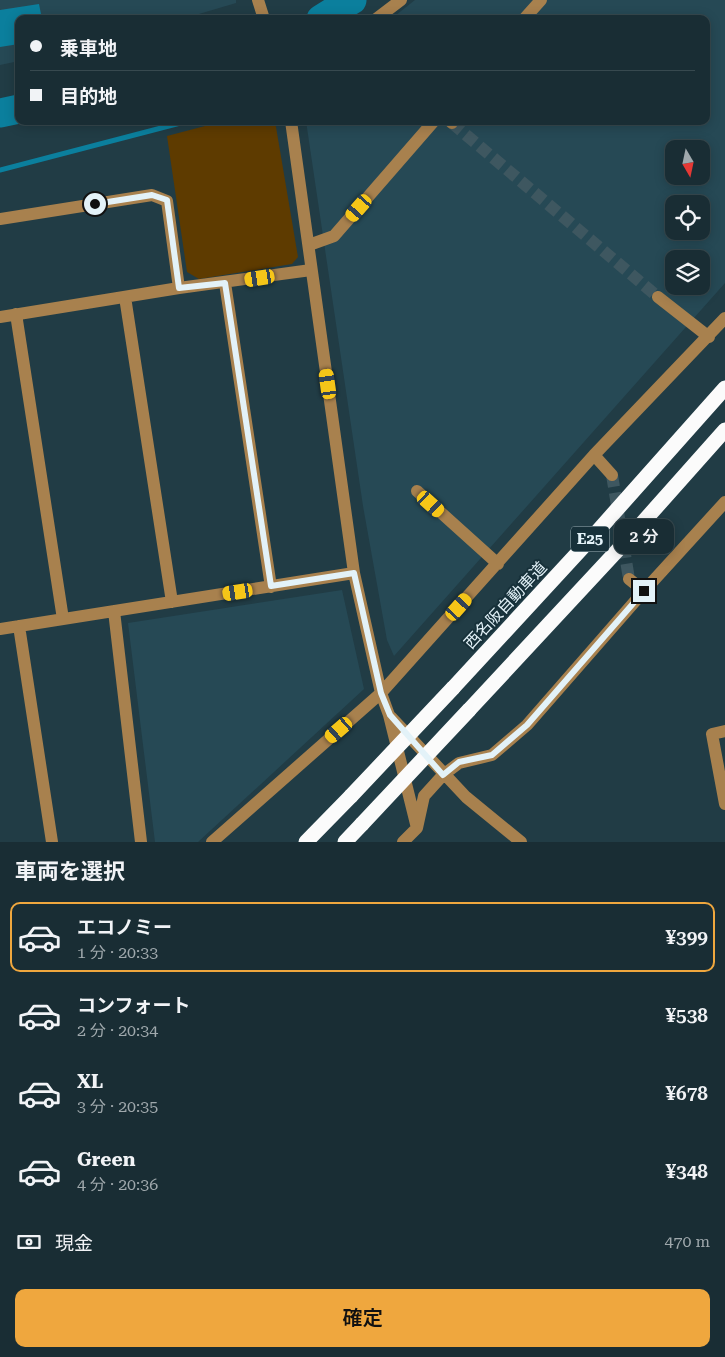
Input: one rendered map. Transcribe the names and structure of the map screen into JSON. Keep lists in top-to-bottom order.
{
  "streets": {
    "highway": ["E25", "西名阪自動車道"]
  },
  "north": "bottom",
  "page": {
    "banner": ["乗車地", "目的地"],
    "bubble": "2 分",
    "heading": "車両を選択",
    "list": [
      {
        "name": "エコノミー",
        "note": "1 分 · 20:33",
        "value": "¥399"
      },
      {
        "name": "コンフォート",
        "note": "2 分 · 20:34",
        "value": "¥538"
      },
      {
        "name": "XL",
        "note": "3 分 · 20:35",
        "value": "¥678"
      },
      {
        "name": "Green",
        "note": "4 分 · 20:36",
        "value": "¥348"
      }
    ],
    "pay": ["現金", "470 m"],
    "buttons": "確定"
  }
}
